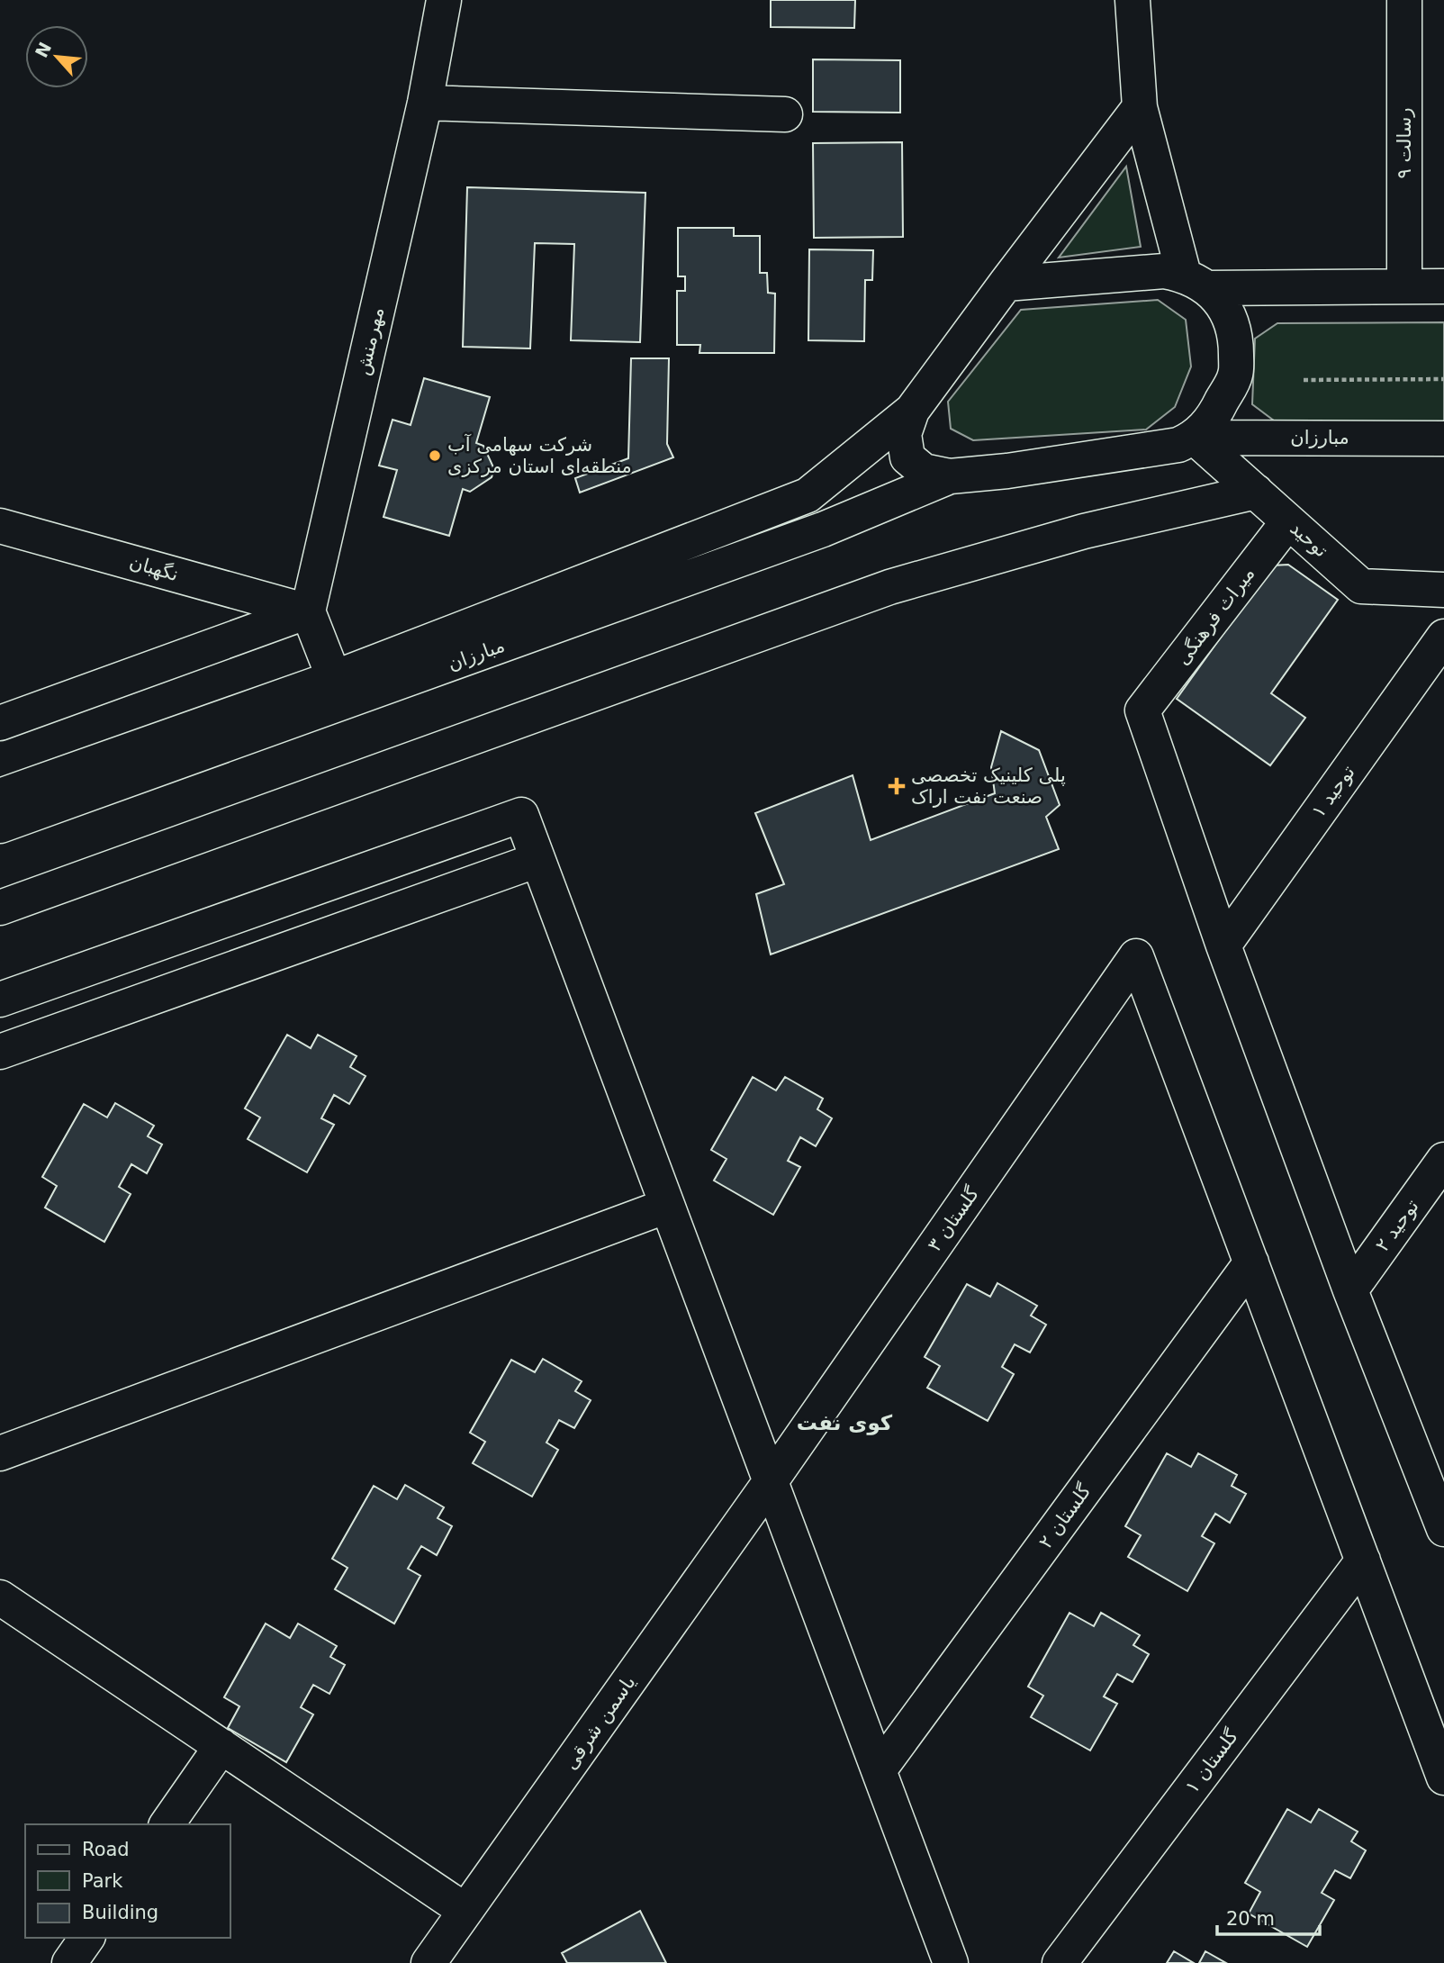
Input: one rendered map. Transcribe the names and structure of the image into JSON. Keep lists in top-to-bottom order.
{
  "streets": {
    "street": [
      "رسالت ۹",
      "مهرمنش",
      "مبارزان",
      "توحید",
      "نگهبان",
      "میراث فرهنگی",
      "توحید ۱",
      "گلستان ۳",
      "توحید ۲",
      "گلستان ۲",
      "یاسمن شرقی",
      "گلستان ۱"
    ]
  },
  "crossings": [
    ["مهرمنش", "نگهبان"],
    ["مبارزان", "توحید"],
    ["توحید", "میراث فرهنگی"],
    ["میراث فرهنگی", "توحید ۱"],
    ["گلستان ۳", "گلستان ۲"],
    ["گلستان ۳", "یاسمن شرقی"]
  ],
  "districts": ["کوی نفت"],
  "places": {
    "other": ["شرکت سهامی آب منطقه‌ای استان مرکزی"],
    "health": ["پلی کلینیک تخصصی صنعت نفت اراک"]
  },
  "legend": ["Road", "Park", "Building"],
  "scale_bar": "20 m",
  "north": "top left"
}
